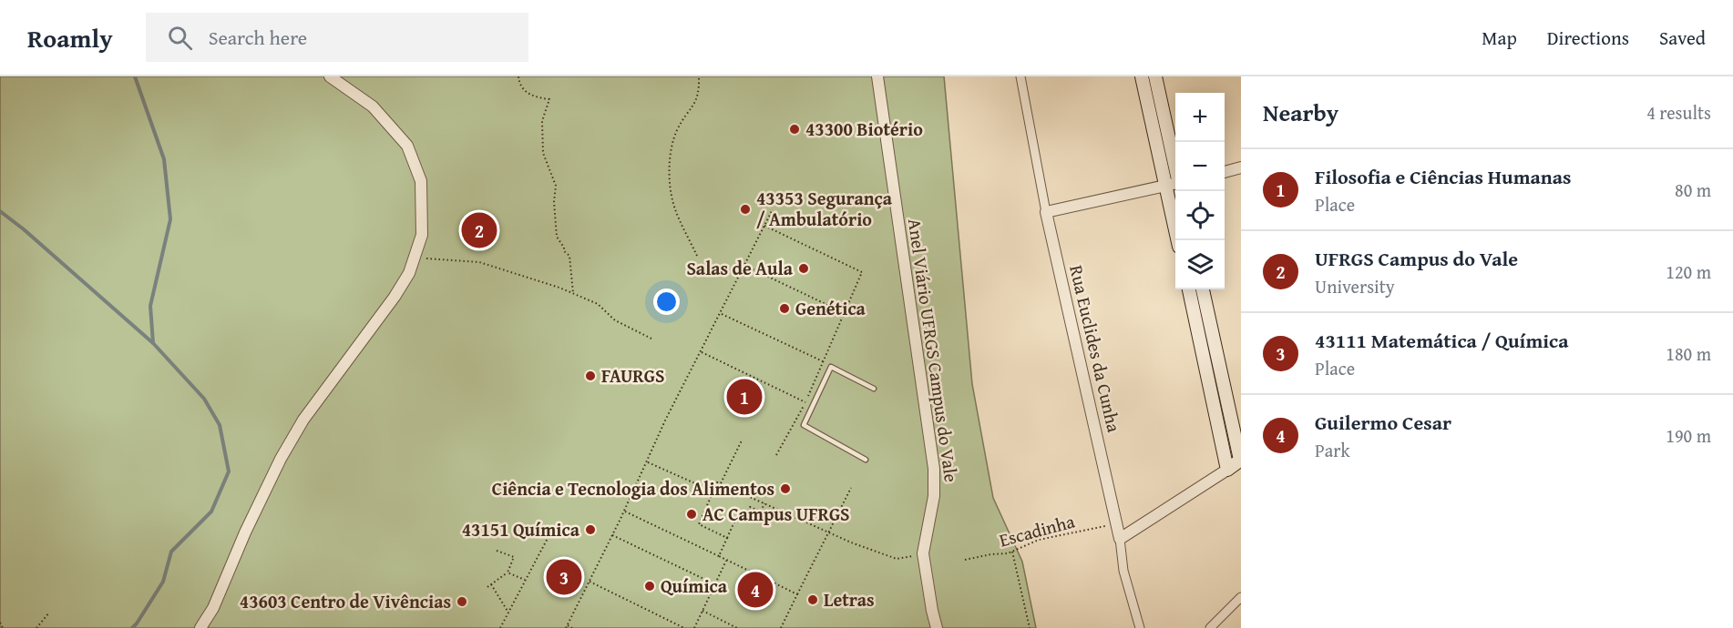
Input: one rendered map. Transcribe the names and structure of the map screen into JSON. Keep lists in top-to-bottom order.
{
  "streets": {
    "street": ["Rua Euclides da Cunha", "Anel Viário UFRGS Campus do Vale"],
    "path": ["Escadinha"]
  },
  "crossings": [
    ["Rua Euclides da Cunha", "Escadinha"]
  ],
  "places": [
    "43300 Biotério",
    "43353 Segurança / Ambulatório",
    "Salas de Aula",
    "Genética",
    "FAURGS",
    "Ciência e Tecnologia dos Alimentos",
    "AC Campus UFRGS",
    "43151 Química",
    "Química",
    "Letras",
    "43603 Centro de Vivências"
  ],
  "page": {
    "header": "Roamly",
    "search": "Search here",
    "nav": ["Map", "Directions", "Saved"],
    "heading": ["Nearby", "4 results"],
    "map_buttons": ["+", "−"],
    "list": [
      {
        "mark": "1",
        "name": "Filosofia e Ciências Humanas",
        "note": "Place",
        "value": "80 m"
      },
      {
        "mark": "2",
        "name": "UFRGS Campus do Vale",
        "note": "University",
        "value": "120 m"
      },
      {
        "mark": "3",
        "name": "43111 Matemática / Química",
        "note": "Place",
        "value": "180 m"
      },
      {
        "mark": "4",
        "name": "Guilermo Cesar",
        "note": "Park",
        "value": "190 m"
      }
    ],
    "pins": [
      "2",
      "1",
      "3",
      "4"
    ]
  }
}
